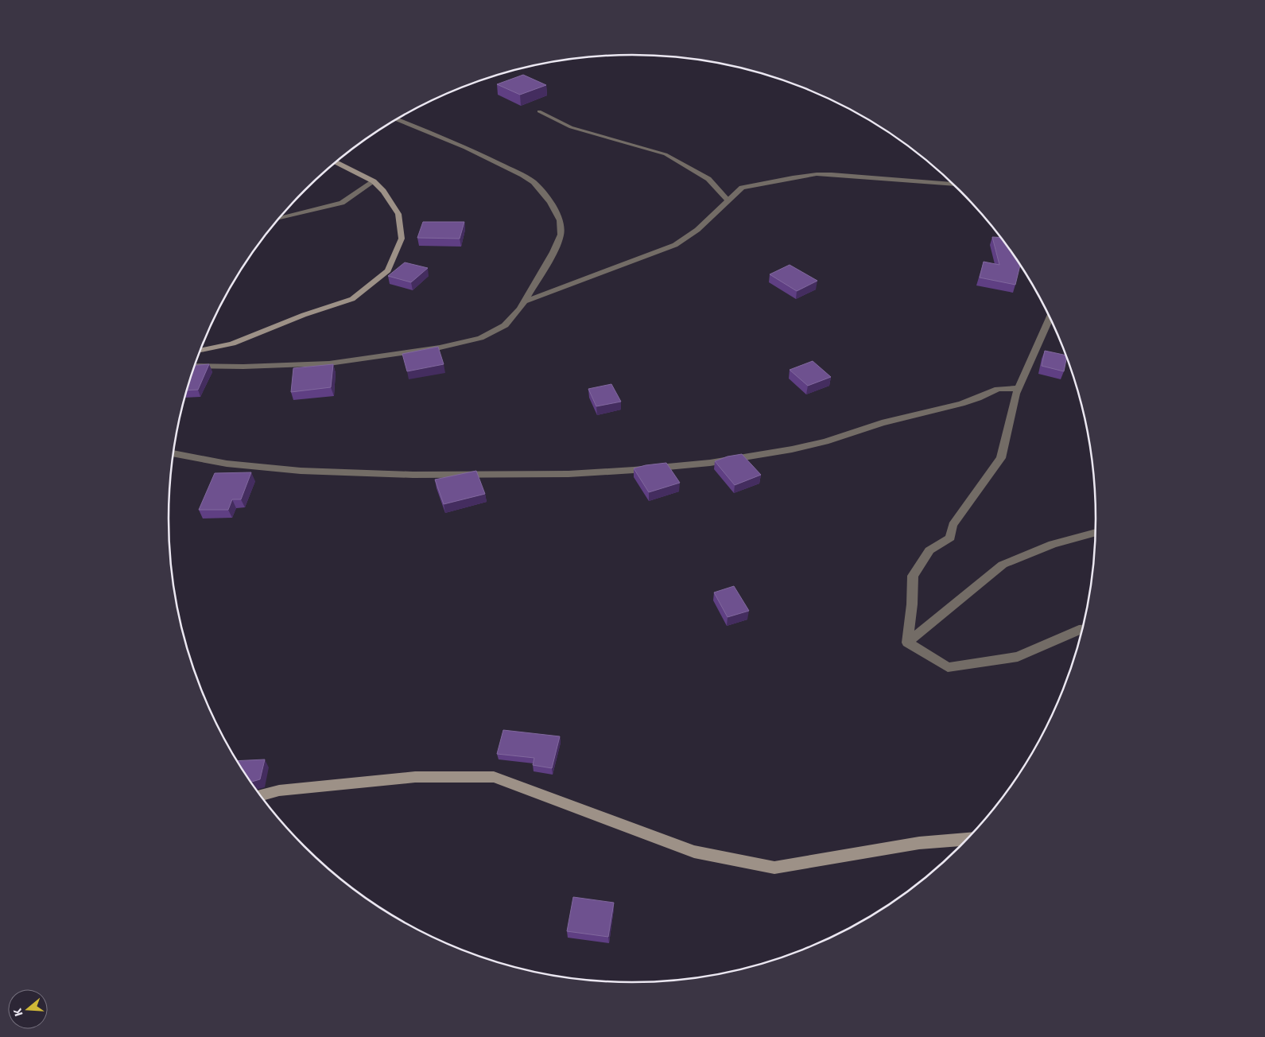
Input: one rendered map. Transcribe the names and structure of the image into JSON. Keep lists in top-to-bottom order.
{
  "north": "left"
}
